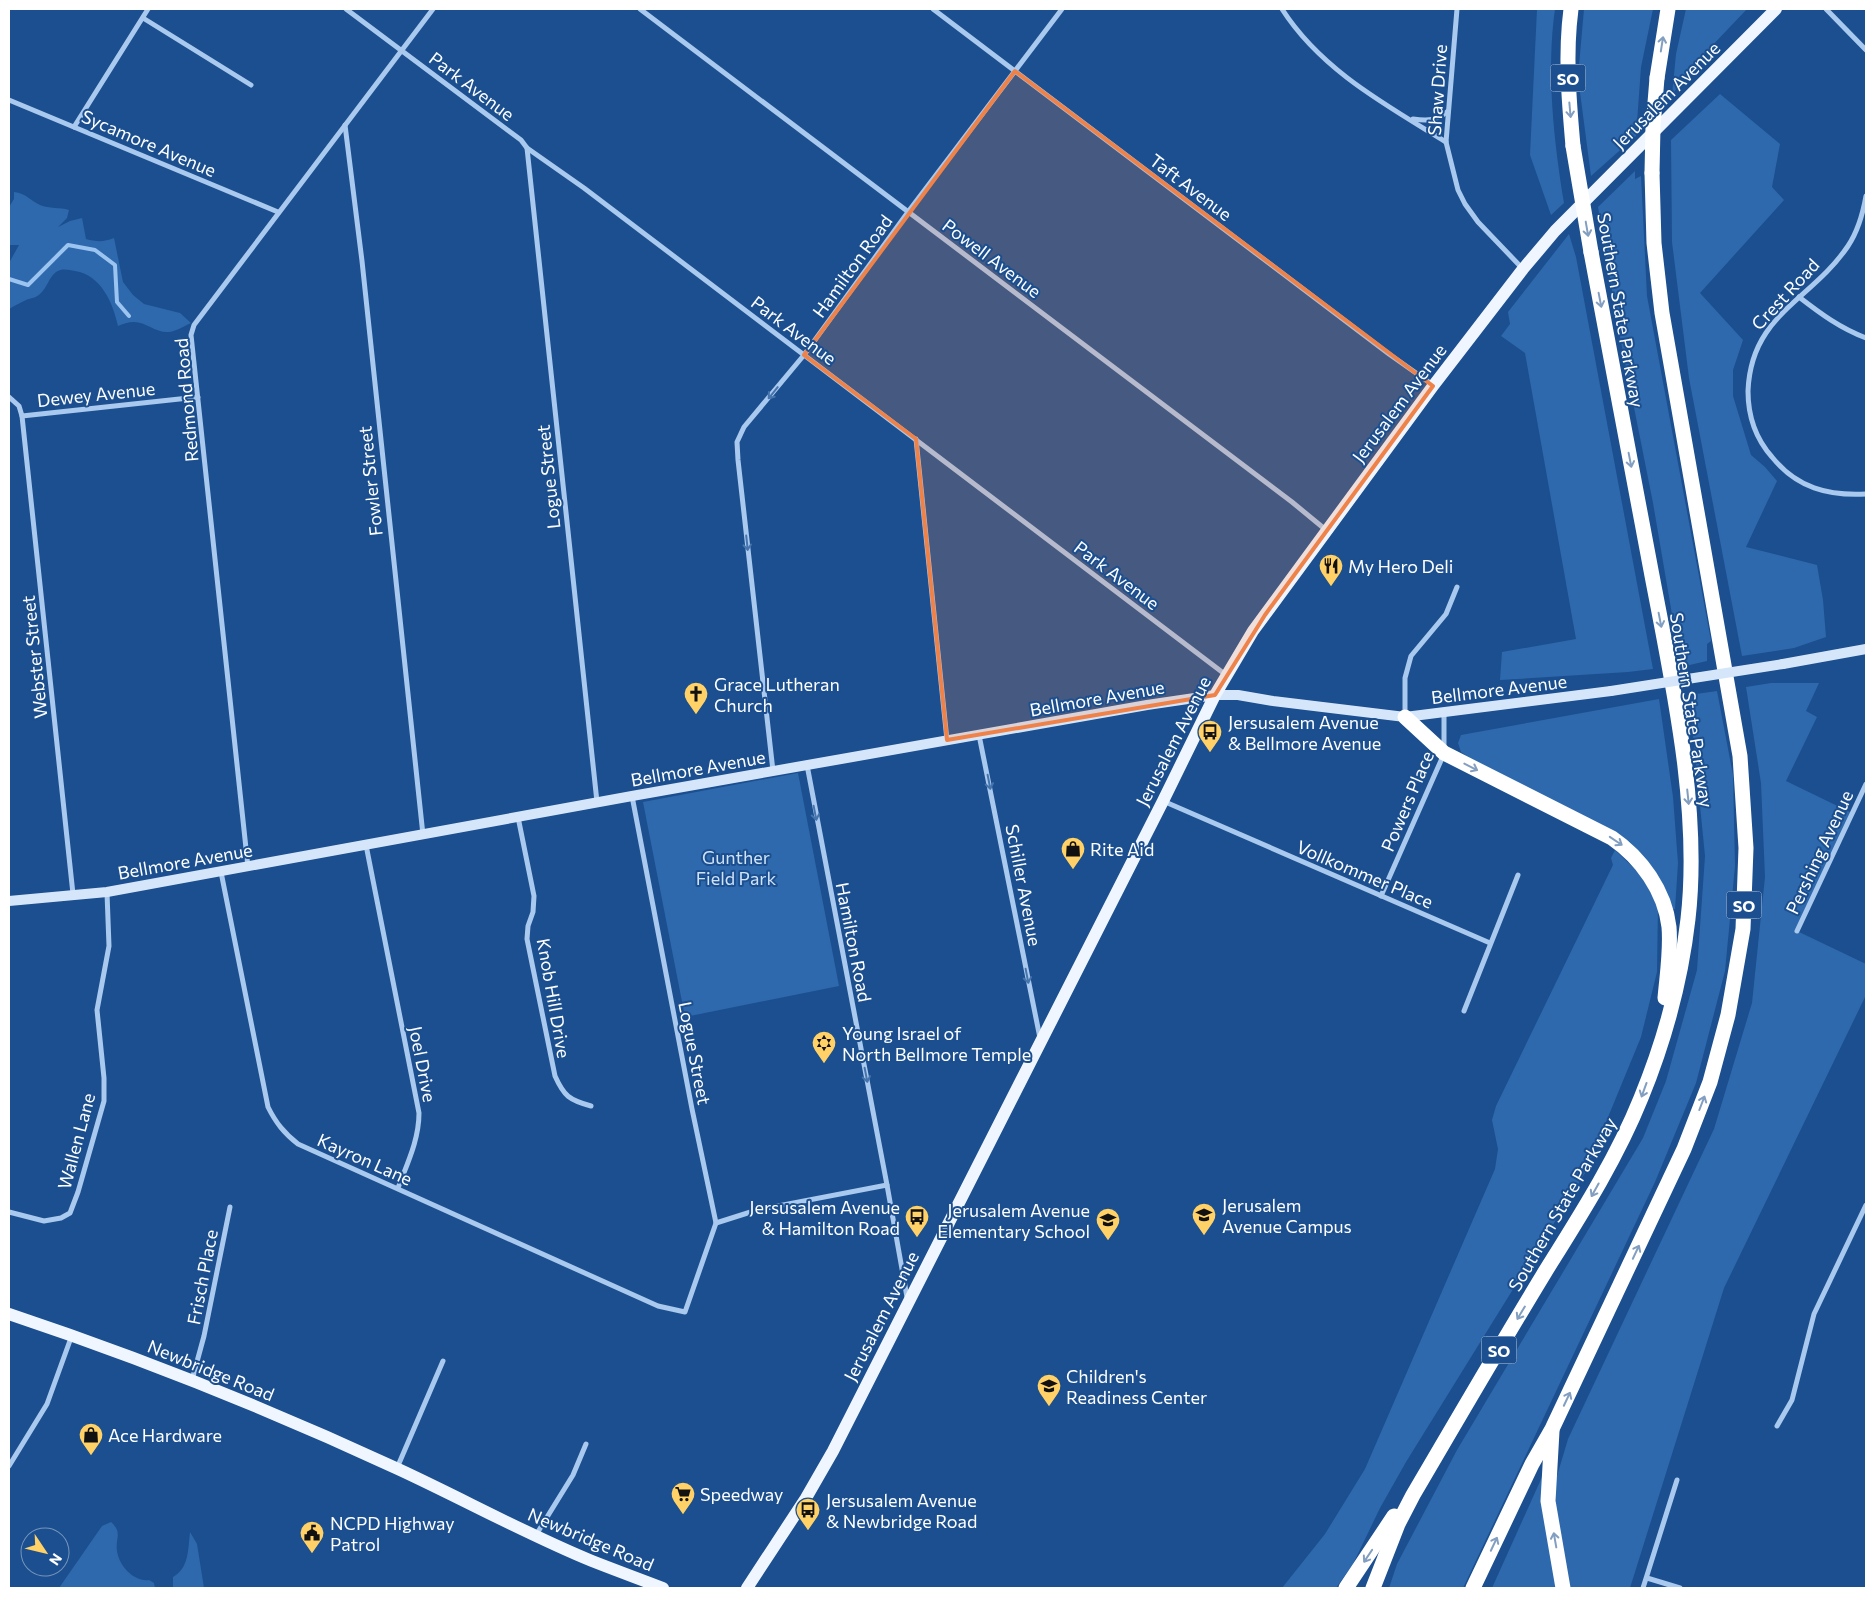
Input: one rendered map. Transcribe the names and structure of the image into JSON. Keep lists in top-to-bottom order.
{
  "streets": {
    "highway": ["SO", "Southern State Parkway"],
    "main road": ["Jerusalem Avenue", "Bellmore Avenue", "Newbridge Road"],
    "street": [
      "Park Avenue",
      "Shaw Drive",
      "Sycamore Avenue",
      "Taft Avenue",
      "Powell Avenue",
      "Hamilton Road",
      "Crest Road",
      "Dewey Avenue",
      "Redmond Road",
      "Logue Street",
      "Fowler Street",
      "Webster Street",
      "Powers Place",
      "Pershing Avenue",
      "Vollkommer Place",
      "Schiller Avenue",
      "Knob Hill Drive",
      "Joel Drive",
      "Wallen Lane",
      "Kayron Lane",
      "Frisch Place"
    ]
  },
  "crossings": [
    ["Park Avenue", "Jerusalem Avenue"],
    ["Park Avenue", "Hamilton Road"],
    ["Park Avenue", "Redmond Road"],
    ["Park Avenue", "Logue Street"],
    ["Shaw Drive", "Jerusalem Avenue"],
    ["Jerusalem Avenue", "Taft Avenue"],
    ["Jerusalem Avenue", "Powell Avenue"],
    ["Jerusalem Avenue", "Hamilton Road"],
    ["Jerusalem Avenue", "Bellmore Avenue"],
    ["Jerusalem Avenue", "Vollkommer Place"],
    ["Jerusalem Avenue", "Schiller Avenue"],
    ["Sycamore Avenue", "Redmond Road"],
    ["Taft Avenue", "Hamilton Road"],
    ["Powell Avenue", "Hamilton Road"],
    ["Hamilton Road", "Bellmore Avenue"],
    ["Dewey Avenue", "Redmond Road"],
    ["Dewey Avenue", "Webster Street"],
    ["Redmond Road", "Fowler Street"],
    ["Redmond Road", "Bellmore Avenue"],
    ["Logue Street", "Bellmore Avenue"],
    ["Logue Street", "Kayron Lane"],
    ["Fowler Street", "Bellmore Avenue"],
    ["Webster Street", "Bellmore Avenue"],
    ["Bellmore Avenue", "Powers Place"],
    ["Bellmore Avenue", "Schiller Avenue"],
    ["Bellmore Avenue", "Knob Hill Drive"],
    ["Bellmore Avenue", "Joel Drive"],
    ["Bellmore Avenue", "Wallen Lane"],
    ["Bellmore Avenue", "Kayron Lane"],
    ["Powers Place", "Vollkommer Place"],
    ["Joel Drive", "Kayron Lane"],
    ["Frisch Place", "Newbridge Road"]
  ],
  "one_way": ["Hamilton Road", "Schiller Avenue"],
  "parks": ["Gunther Field Park"],
  "places": {
    "restaurant": ["My Hero Deli"],
    "church": ["Grace Lutheran Church"],
    "bus stop": ["Jersusalem Avenue & Bellmore Avenue", "Jersusalem Avenue & Hamilton Road", "Jersusalem Avenue & Newbridge Road"],
    "shop": ["Rite Aid", "Ace Hardware"],
    "synagogue": ["Young Israel of North Bellmore Temple"],
    "school or university": ["Jerusalem Avenue Campus", "Jerusalem Avenue Elementary School", "Children's Readiness Center"],
    "supermarket": ["Speedway"],
    "public building": ["NCPD Highway Patrol"]
  },
  "north": "bottom right"
}
